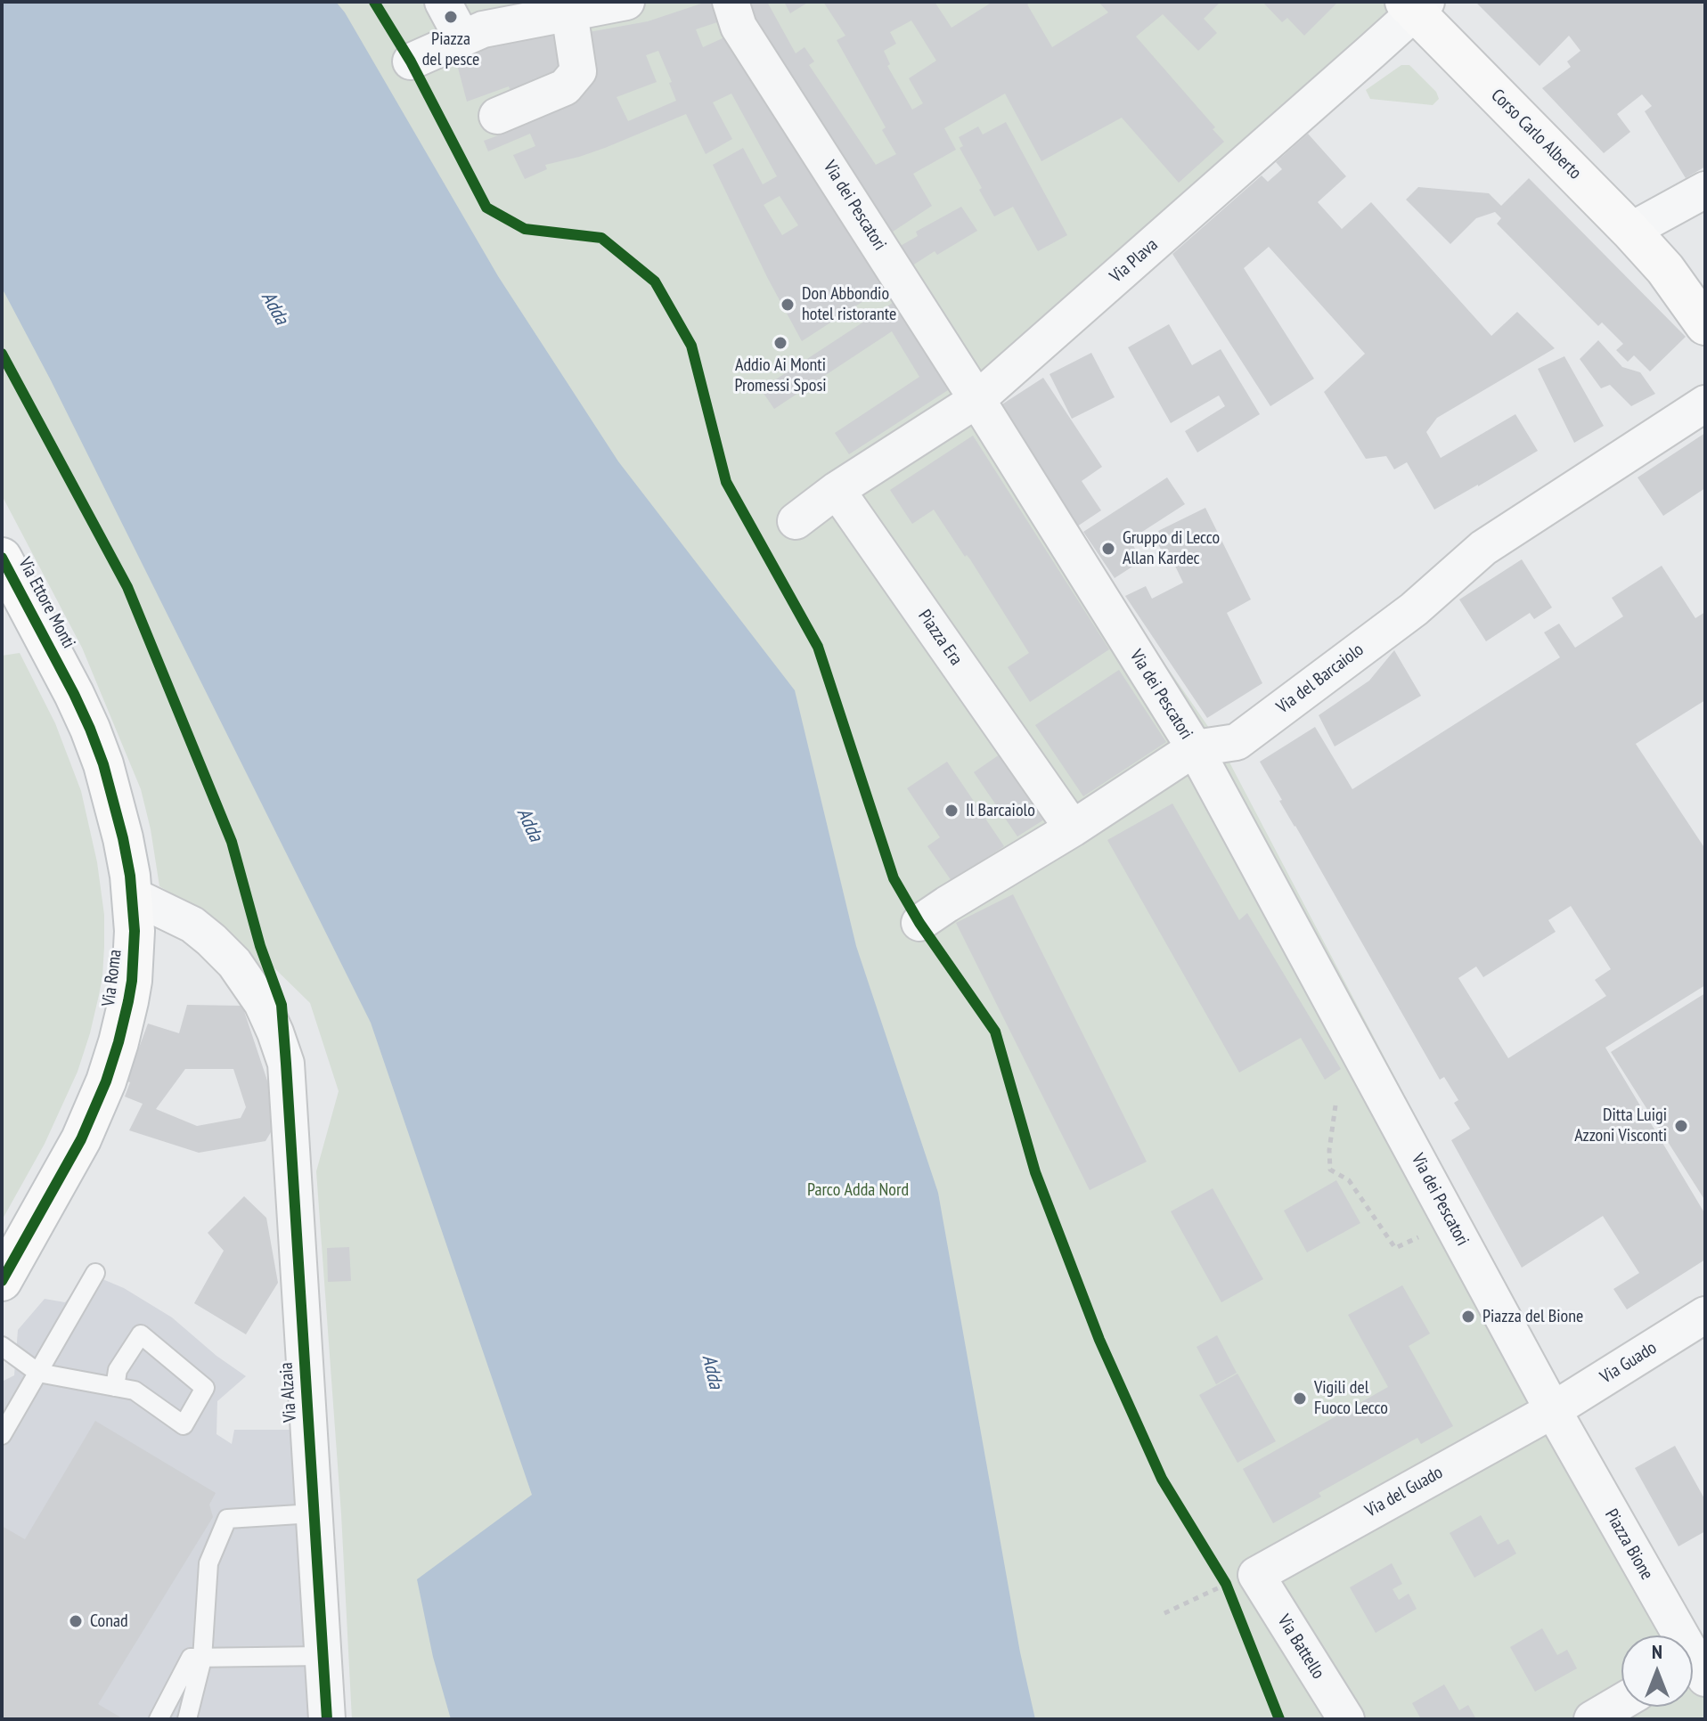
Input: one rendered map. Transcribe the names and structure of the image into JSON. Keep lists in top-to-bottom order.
{
  "streets": {
    "main road": ["Corso Carlo Alberto", "Via Ettore Monti", "Via Roma"],
    "street": [
      "Via dei Pescatori",
      "Via Plava",
      "Piazza Era",
      "Via del Barcaiolo",
      "Via Guado",
      "Via Alzaia",
      "Via del Guado",
      "Piazza Bione",
      "Via Battello"
    ]
  },
  "crossings": [
    ["Corso Carlo Alberto", "Via Plava"],
    ["Via dei Pescatori", "Via Plava"],
    ["Via dei Pescatori", "Via del Barcaiolo"],
    ["Via dei Pescatori", "Via Guado"],
    ["Via dei Pescatori", "Via del Guado"],
    ["Via dei Pescatori", "Piazza Bione"],
    ["Via Plava", "Piazza Era"],
    ["Via Ettore Monti", "Via Roma"],
    ["Piazza Era", "Via del Barcaiolo"],
    ["Via Roma", "Via Alzaia"],
    ["Via Guado", "Via del Guado"],
    ["Via Guado", "Piazza Bione"],
    ["Via del Guado", "Piazza Bione"],
    ["Via del Guado", "Via Battello"]
  ],
  "water": ["Adda"],
  "parks": ["Parco Adda Nord"],
  "places": [
    "Piazza del pesce",
    "Don Abbondio hotel ristorante",
    "Addio Ai Monti Promessi Sposi",
    "Gruppo di Lecco Allan Kardec",
    "Il Barcaiolo",
    "Ditta Luigi Azzoni Visconti",
    "Piazza del Bione",
    "Vigili del Fuoco Lecco",
    "Conad"
  ],
  "north": "top"
}
